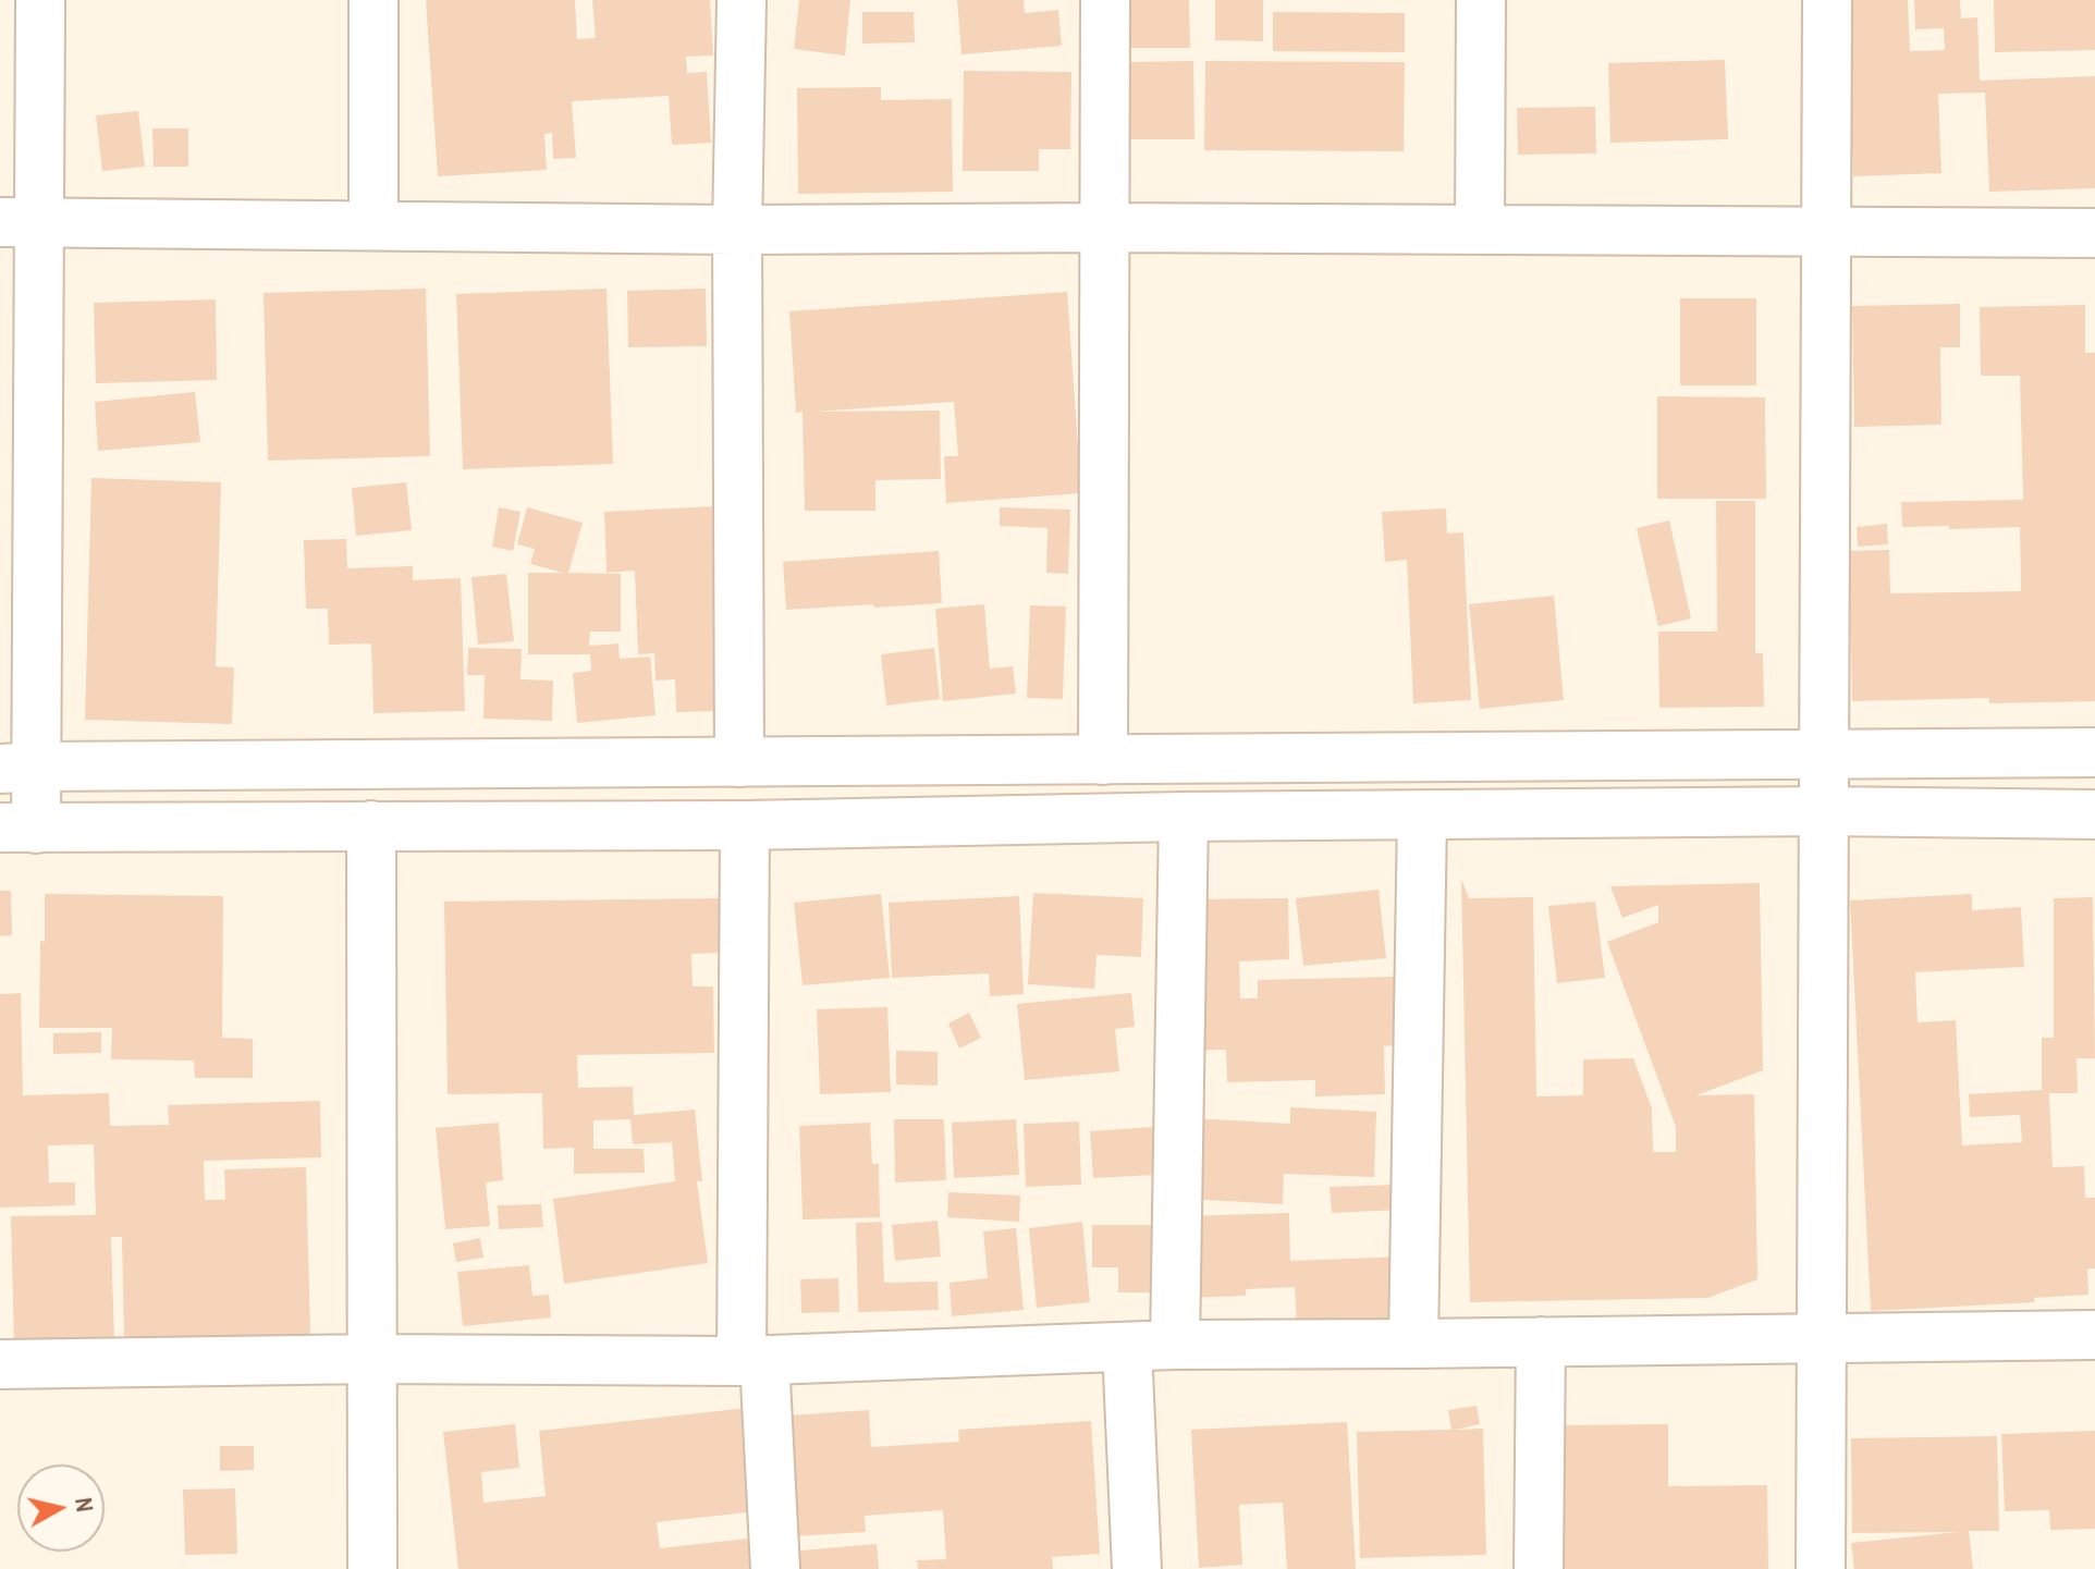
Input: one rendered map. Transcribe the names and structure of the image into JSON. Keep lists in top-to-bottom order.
{
  "north": "right"
}
